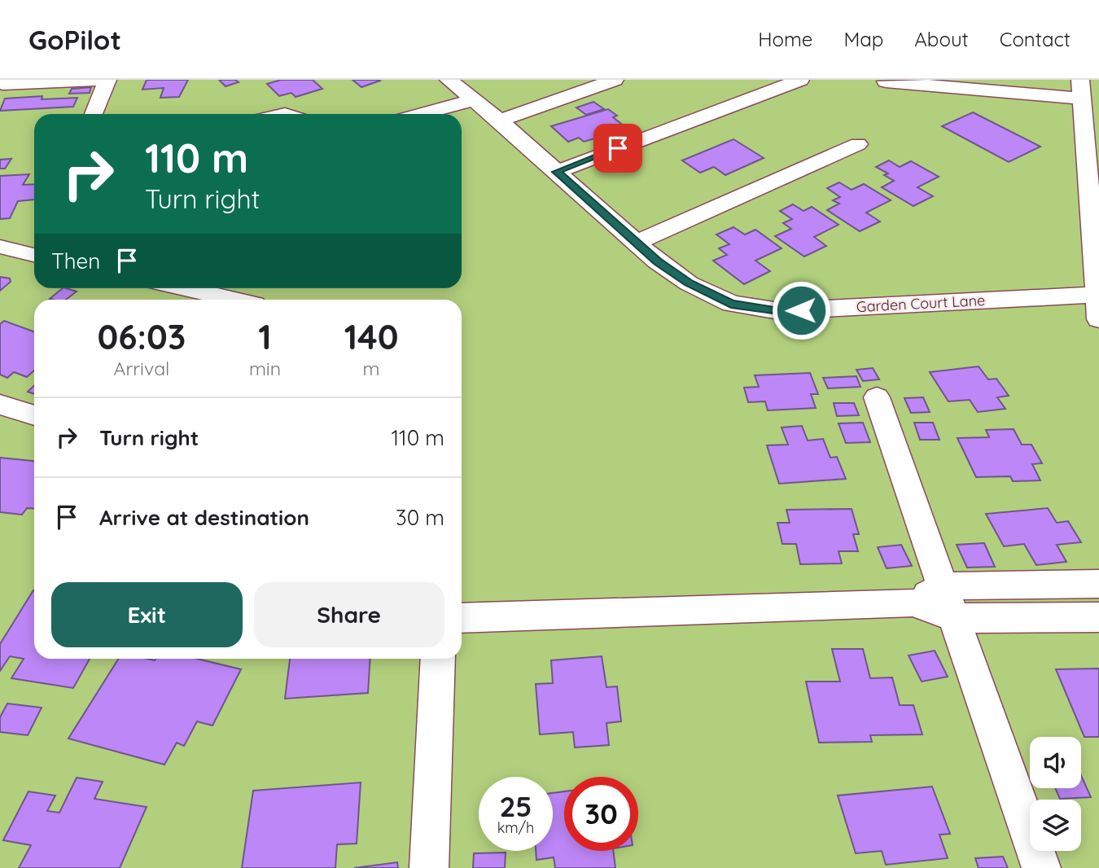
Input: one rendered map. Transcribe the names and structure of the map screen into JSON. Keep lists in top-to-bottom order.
{
  "streets": {
    "street": ["Garden Court Lane"]
  },
  "page": {
    "header": "GoPilot",
    "nav": [
      "Home",
      "Map",
      "About",
      "Contact"
    ],
    "turn": ["110 m", "Turn right"],
    "then": "Then",
    "eta": [
      "06:03",
      "Arrival",
      "1",
      "min",
      "140",
      "m"
    ],
    "list": [
      {
        "name": "Turn right",
        "value": "110 m"
      },
      {
        "name": "Arrive at destination",
        "value": "30 m"
      }
    ],
    "buttons": ["Exit", "Share"],
    "speed": "25 km/h",
    "limit": "30"
  }
}
